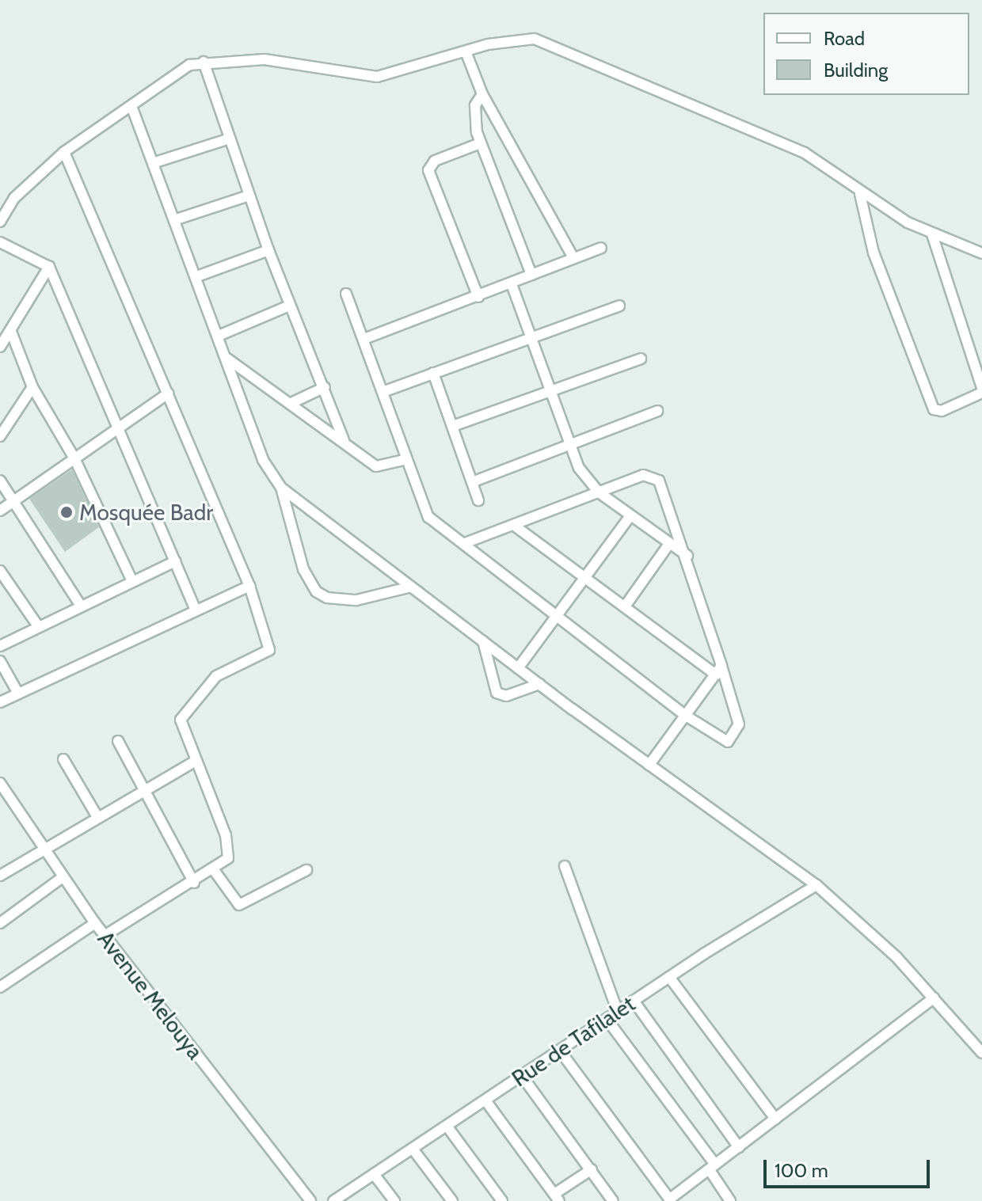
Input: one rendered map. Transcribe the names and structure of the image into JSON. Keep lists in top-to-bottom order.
{
  "streets": {
    "street": ["Avenue Melouya", "Rue de Tafilalet"]
  },
  "places": ["Mosquée Badr"],
  "legend": ["Road", "Building"],
  "scale_bar": "100 m"
}
